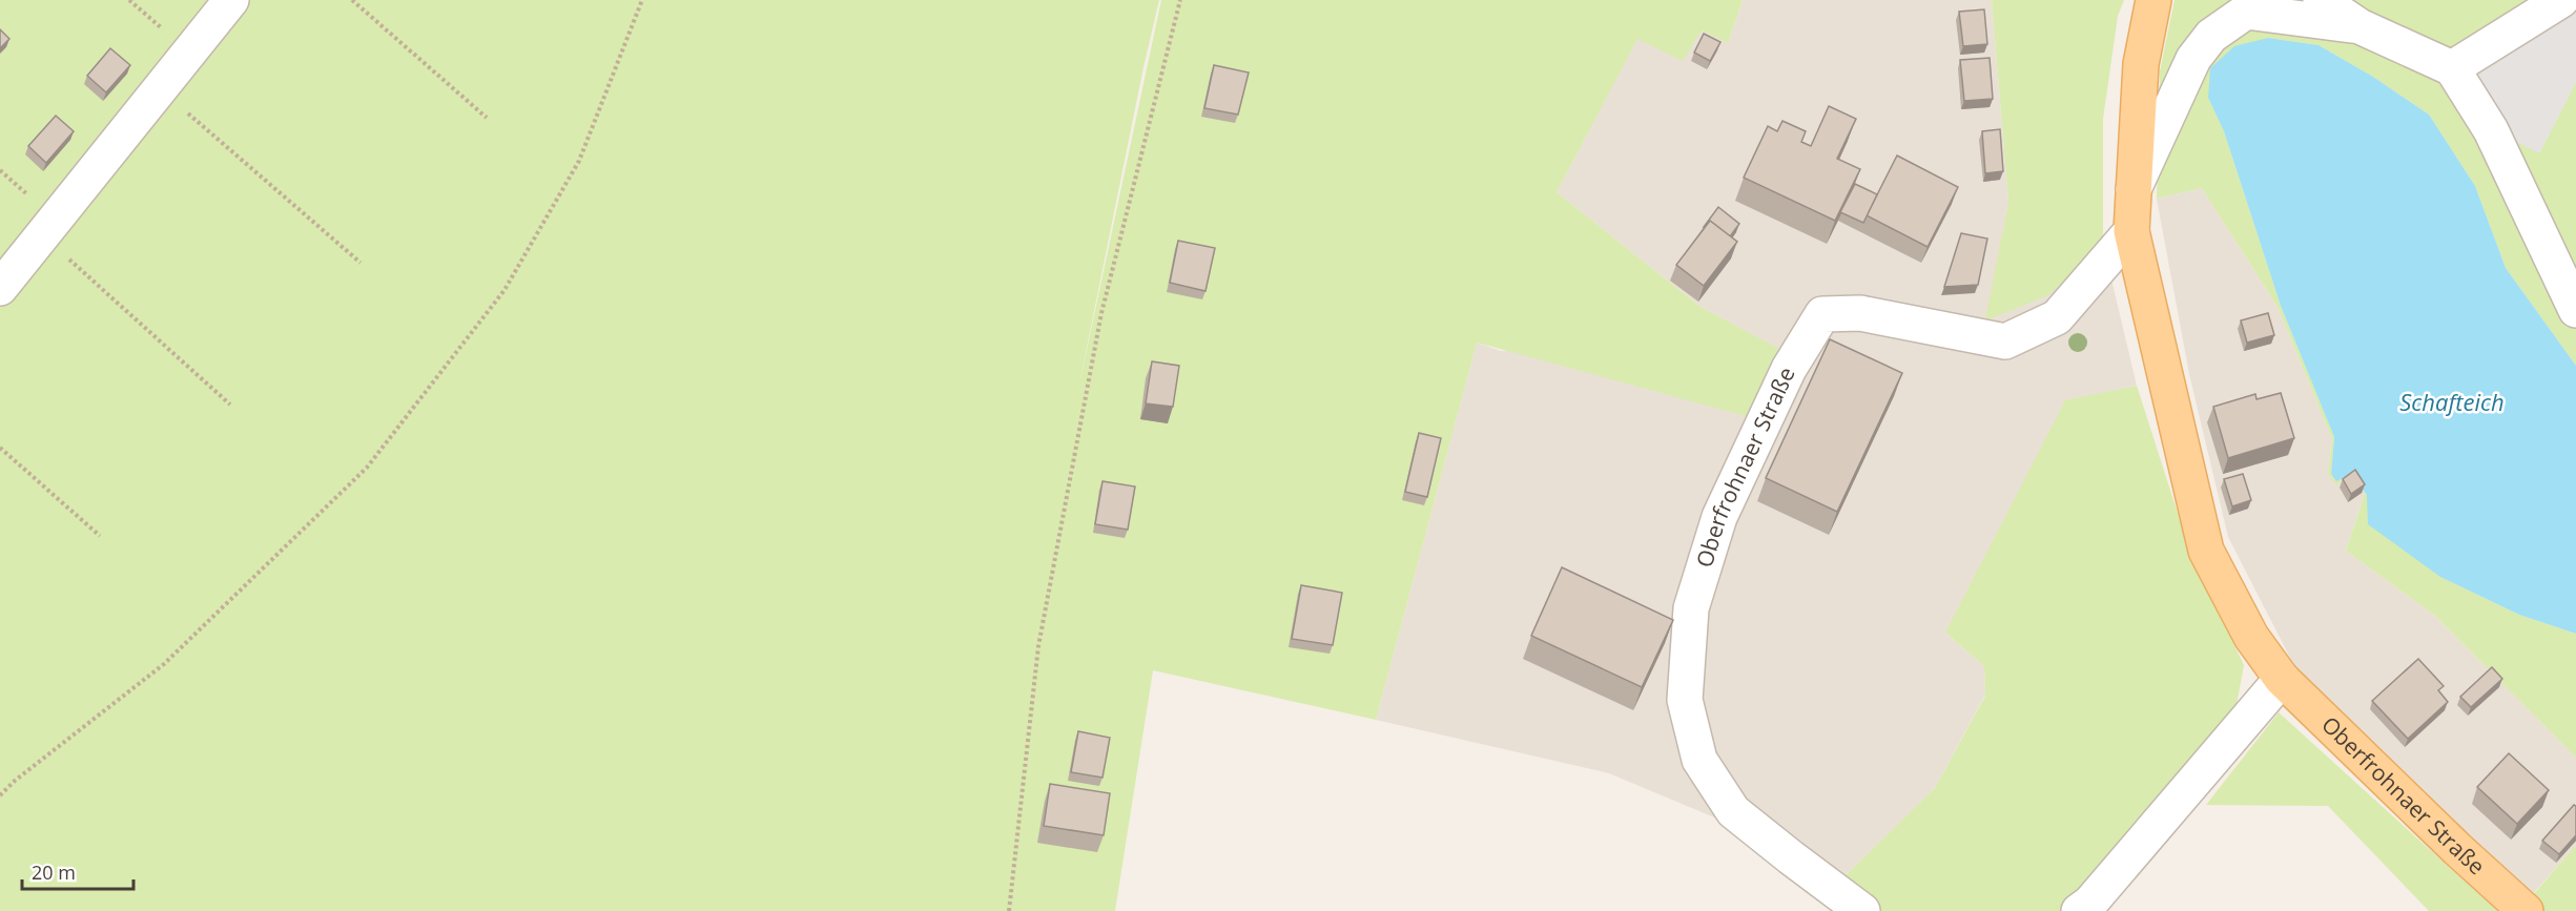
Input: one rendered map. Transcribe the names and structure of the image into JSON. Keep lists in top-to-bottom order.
{
  "streets": {
    "main road": ["Oberfrohnaer Straße"]
  },
  "water": ["Schafteich"],
  "scale_bar": "20 m"
}
